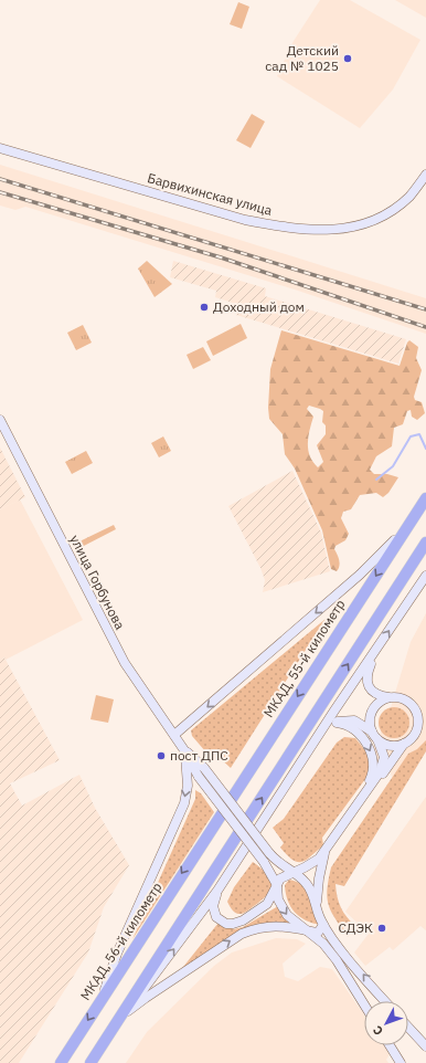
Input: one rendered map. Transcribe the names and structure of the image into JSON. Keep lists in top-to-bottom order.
{
  "streets": {
    "highway": ["МКАД, 55-й километр", "МКАД, 56-й километр"],
    "street": ["Барвихинская улица", "улица Горбунова"]
  },
  "crossings": [
    ["МКАД, 55-й километр", "МКАД, 56-й километр"]
  ],
  "places": [
    "Детский сад № 1025",
    "Доходный дом",
    "пост ДПС",
    "СДЭК"
  ],
  "north": "bottom left"
}
